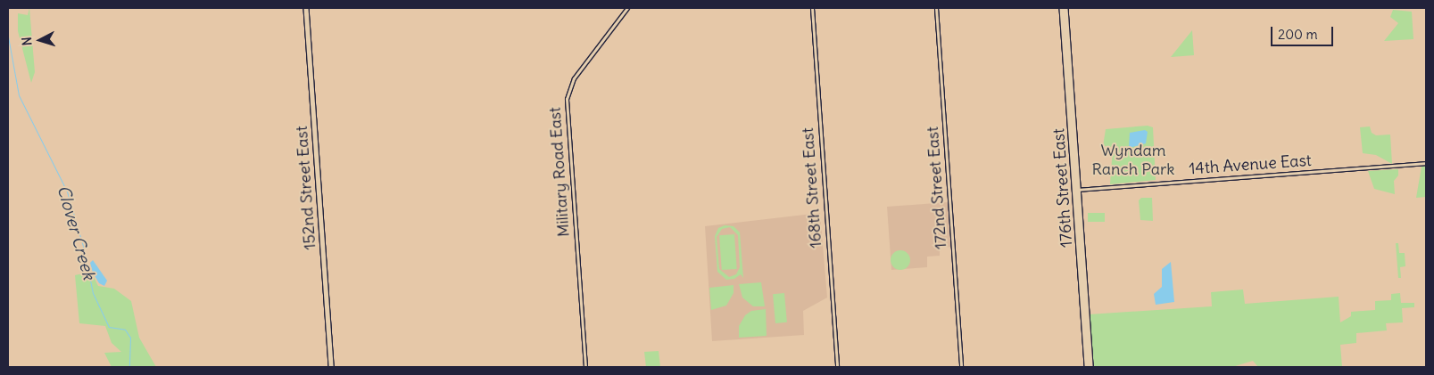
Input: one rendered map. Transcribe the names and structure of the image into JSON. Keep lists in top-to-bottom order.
{
  "streets": {
    "main road": ["152nd Street East", "176th Street East"],
    "street": [
      "14th Avenue East",
      "Military Road East",
      "168th Street East",
      "172nd Street East"
    ]
  },
  "crossings": [
    ["14th Avenue East", "176th Street East"]
  ],
  "water": ["Clover Creek"],
  "parks": ["Wyndam Ranch Park"],
  "scale_bar": "200 m",
  "north": "left"
}
